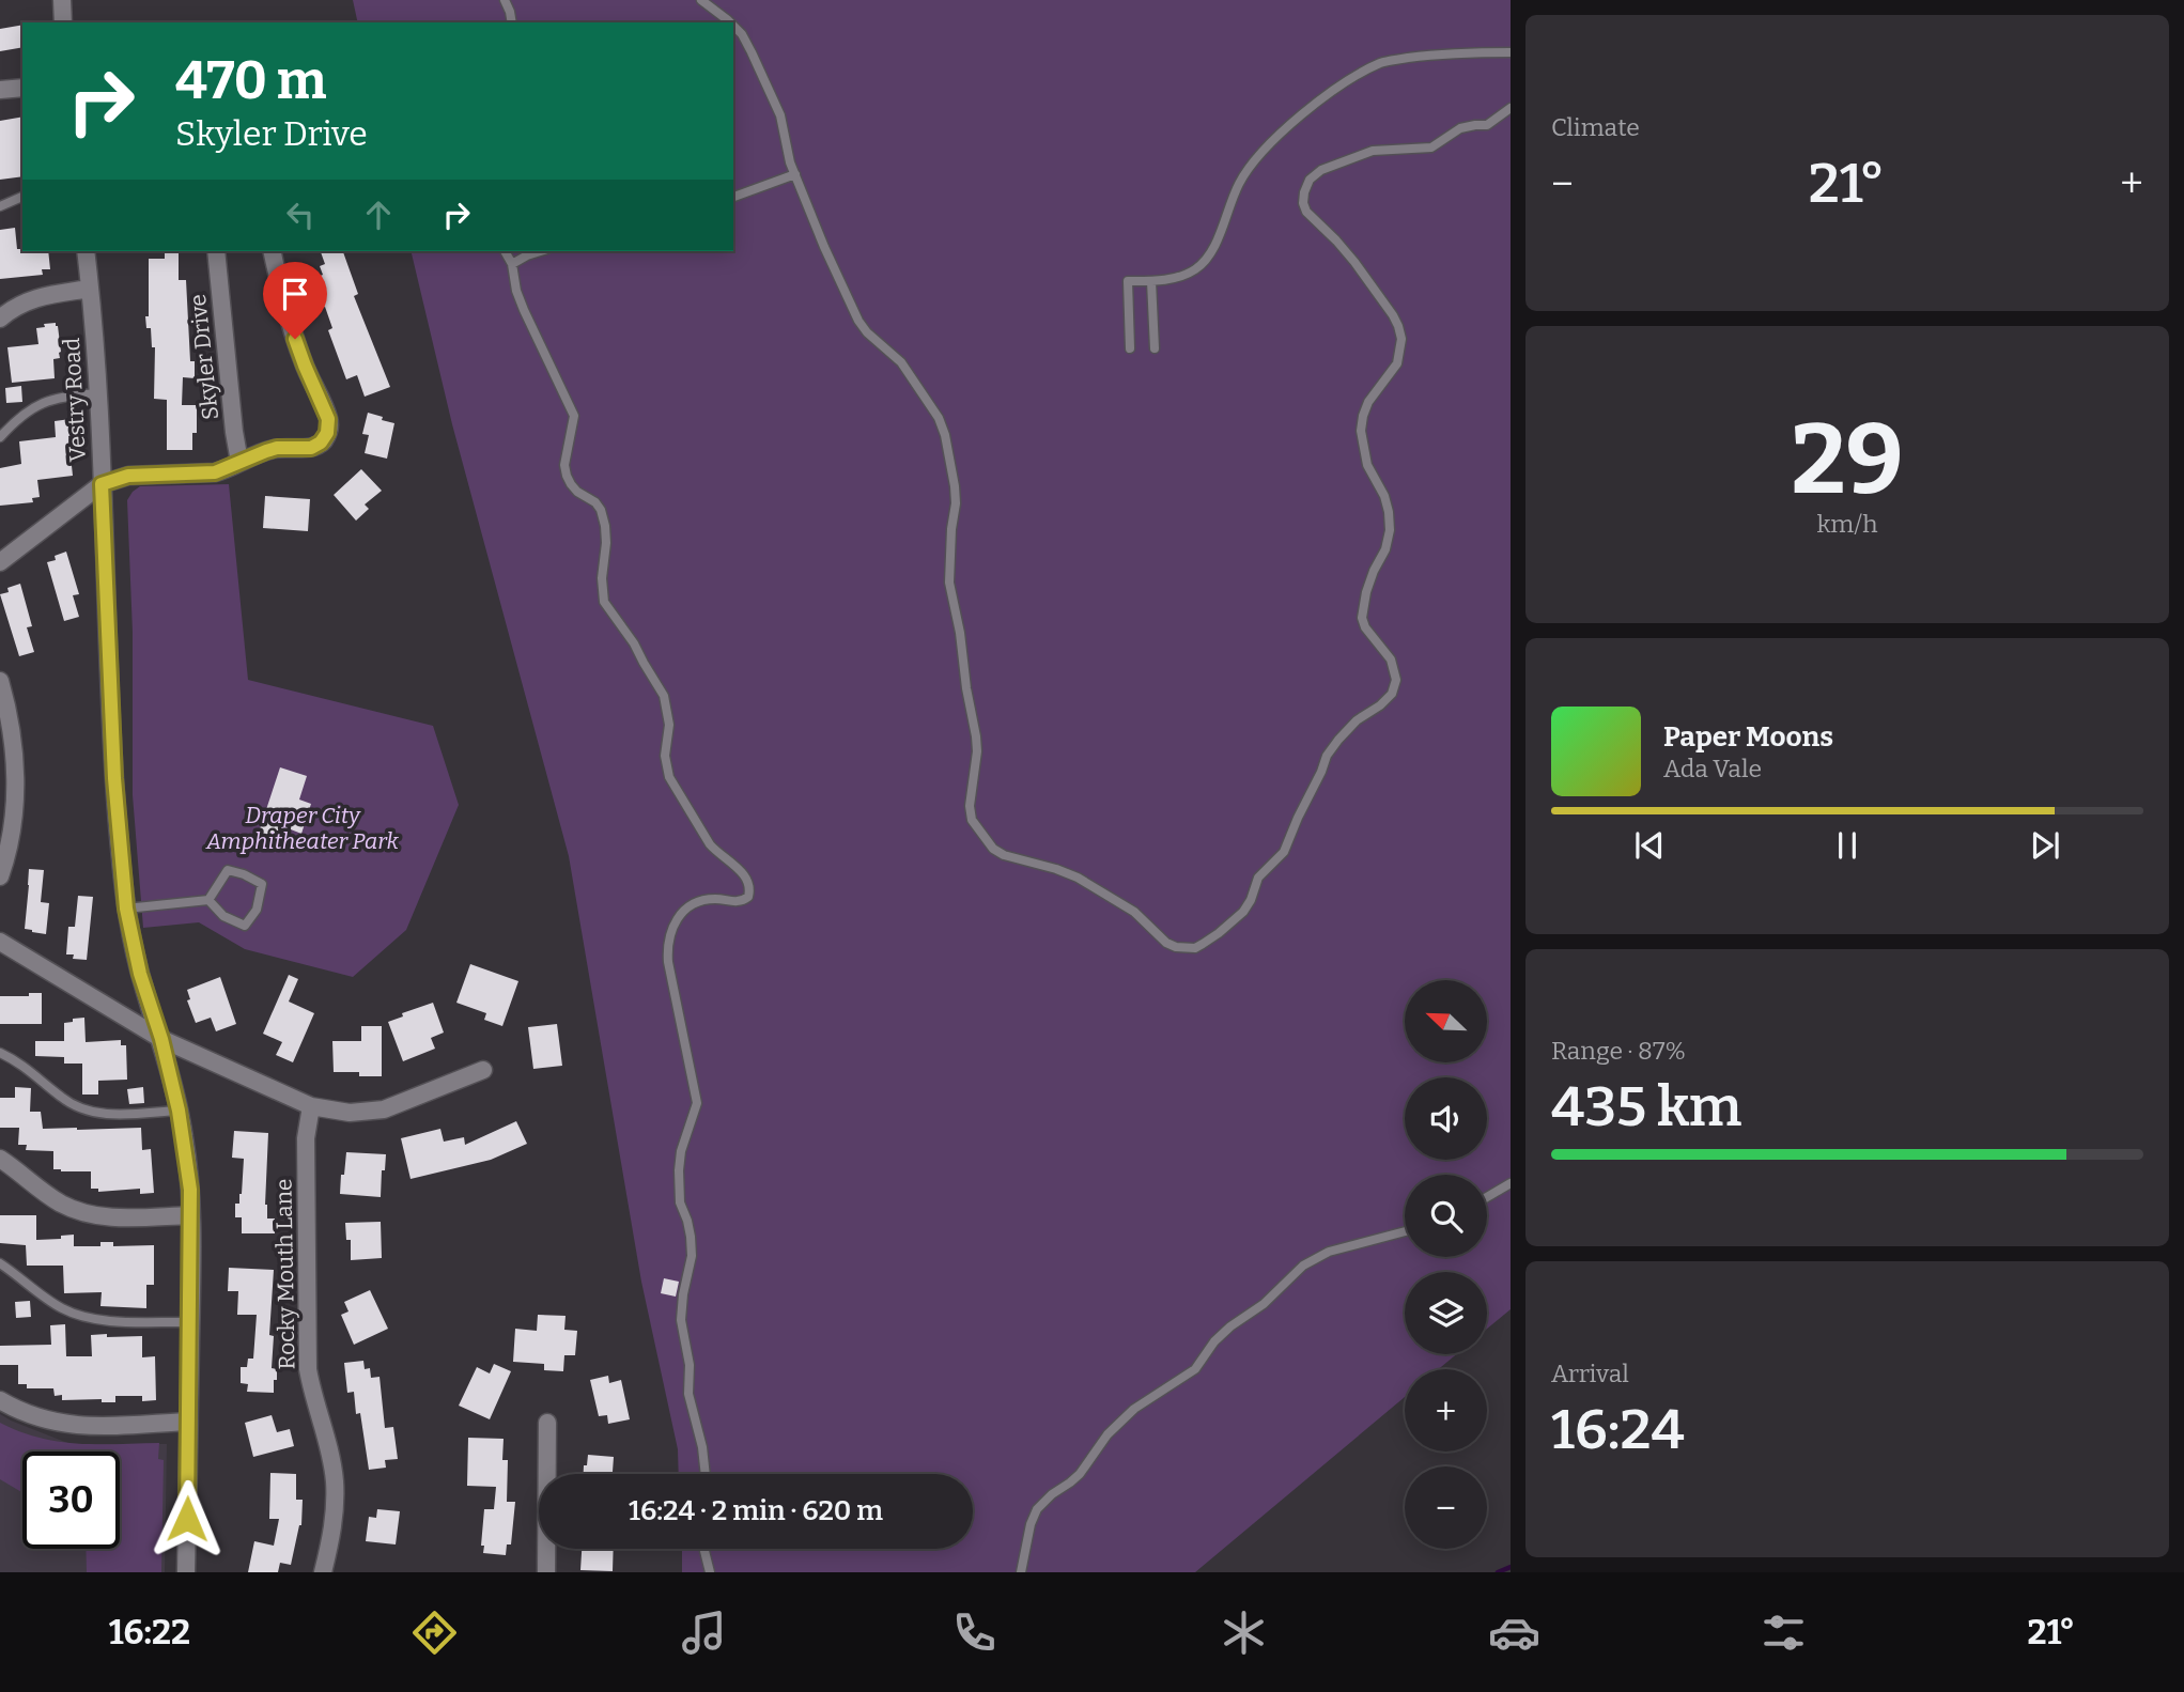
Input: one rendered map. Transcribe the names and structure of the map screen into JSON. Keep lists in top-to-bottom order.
{
  "streets": {
    "street": ["Skyler Drive", "Vestry Road", "Rocky Mouth Lane"]
  },
  "parks": ["Draper City Amphitheater Park"],
  "north": "top left",
  "page": {
    "tile": [
      "Climate",
      ["29", "km/h"],
      ["Range · 87%", "435 km"],
      ["Arrival", "16:24"]
    ],
    "turn": ["470 m", "Skyler Drive"],
    "heat": ["−", "21°", "+"],
    "song": ["Paper Moons", "Ada Vale"],
    "map_buttons": ["+", "−"],
    "limit": "30",
    "trip": "16:24 · 2 min · 620 m",
    "tabs": ["16:22", "21°"]
  }
}
